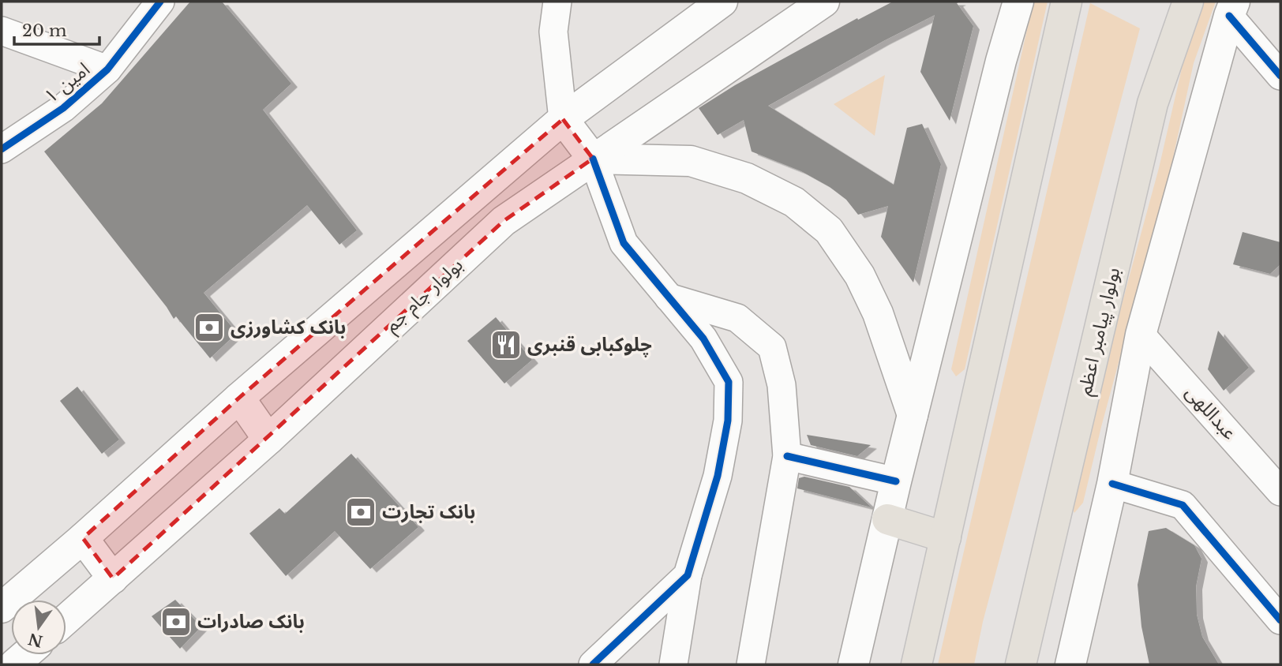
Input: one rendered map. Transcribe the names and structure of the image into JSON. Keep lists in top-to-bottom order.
{
  "streets": {
    "main road": ["بولوار جام جم", "بولوار پیامبر اعظم"],
    "street": ["امین ۱", "عبداللهی"]
  },
  "places": {
    "bank": ["بانک کشاورزی", "بانک تجارت", "بانک صادرات"],
    "restaurant": ["چلوکبابی قنبری"]
  },
  "scale_bar": "20 m",
  "north": "bottom"
}
